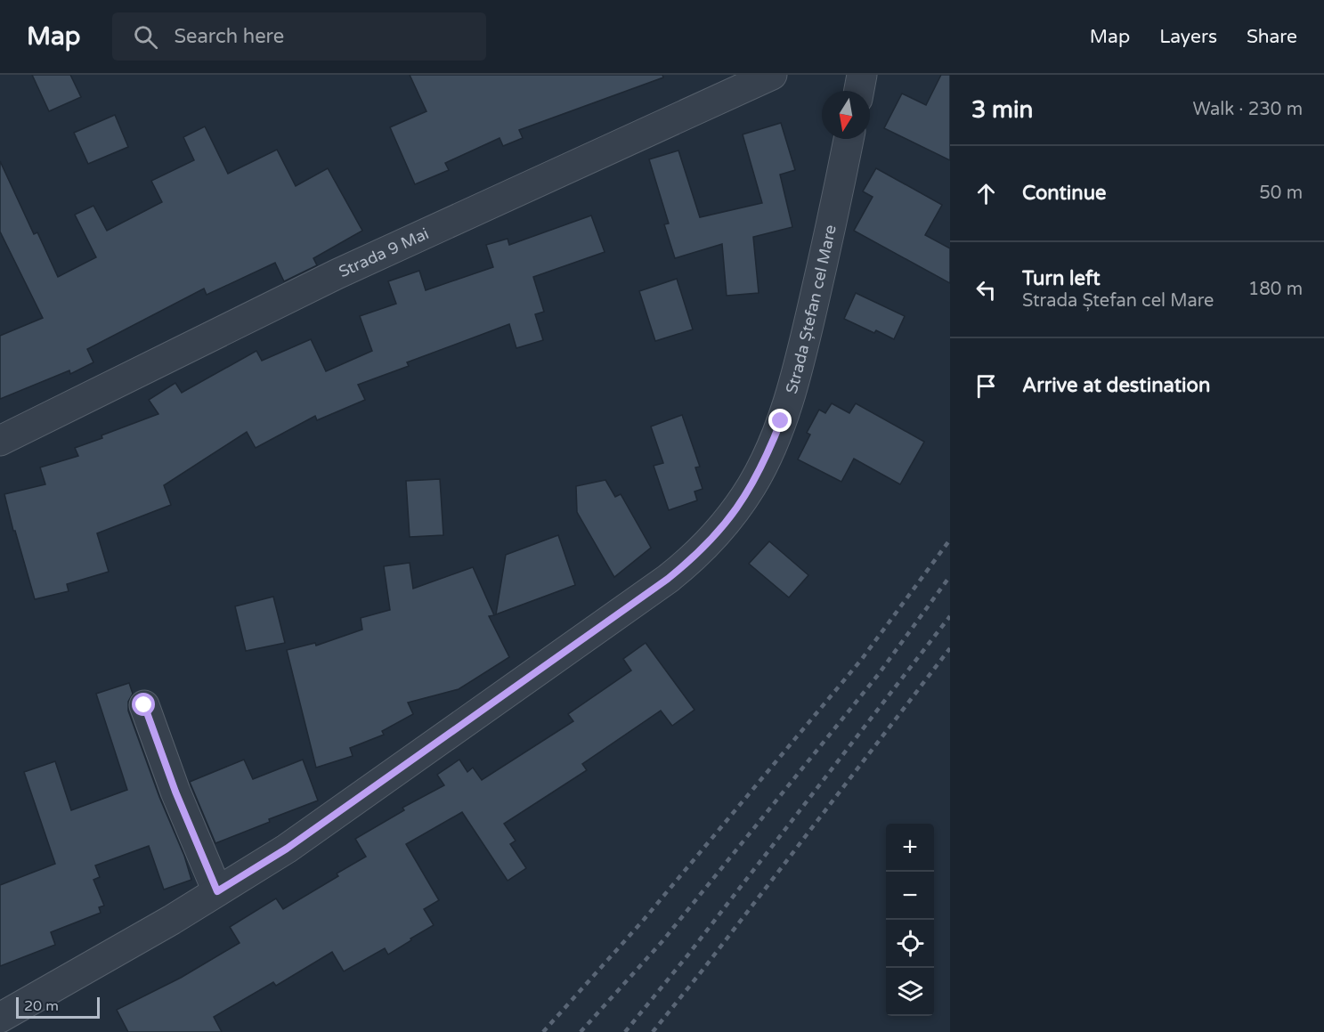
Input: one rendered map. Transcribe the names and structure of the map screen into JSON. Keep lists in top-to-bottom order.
{
  "streets": {
    "street": ["Strada 9 Mai", "Strada Ștefan cel Mare"]
  },
  "scale_bar": "20 m",
  "north": "bottom",
  "page": {
    "header": "Map",
    "search": "Search here",
    "nav": ["Map", "Layers", "Share"],
    "heading": ["3 min", "Walk · 230 m"],
    "list": [
      ["Continue", "50 m"],
      ["Turn left", "Strada Ștefan cel Mare", "180 m"],
      "Arrive at destination"
    ],
    "map_buttons": ["+", "−"],
    "scale": "20 m"
  }
}
